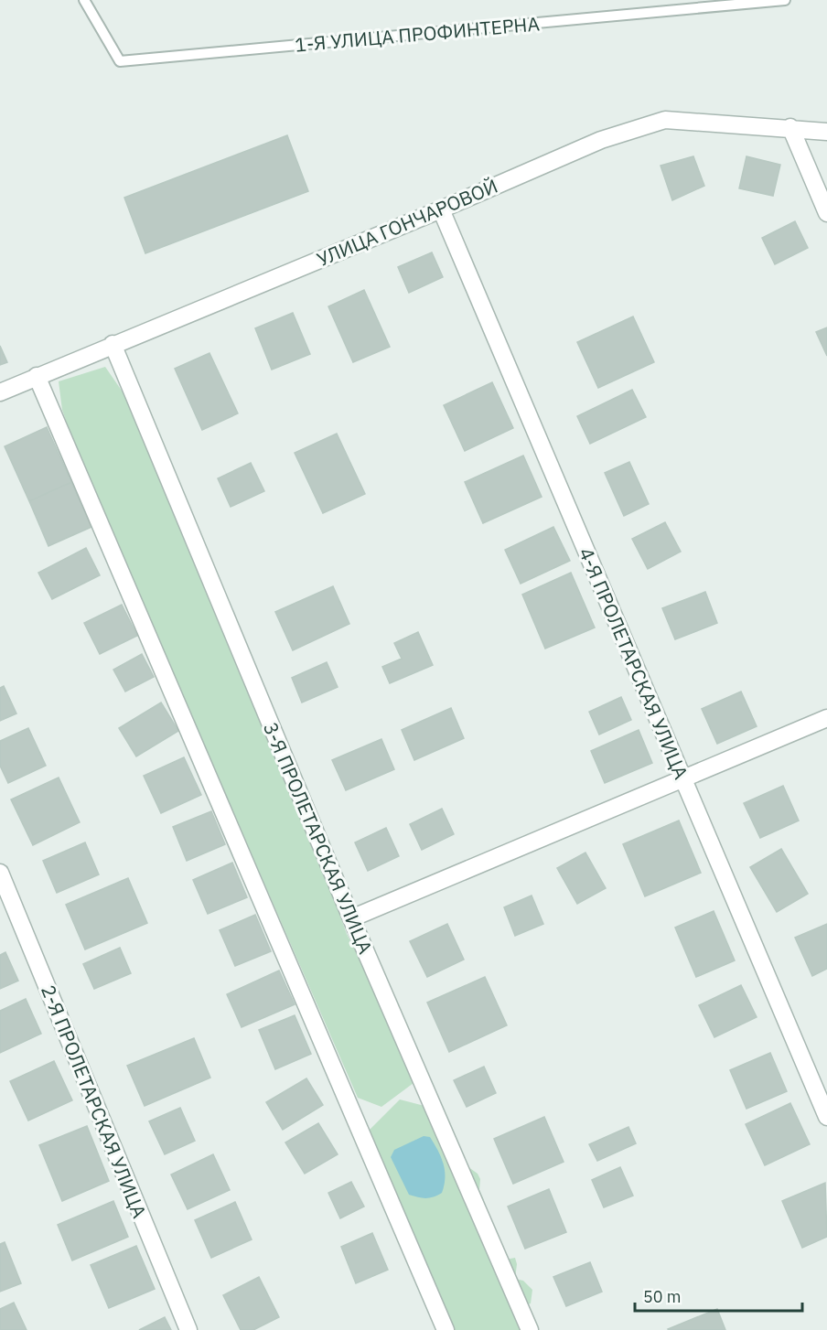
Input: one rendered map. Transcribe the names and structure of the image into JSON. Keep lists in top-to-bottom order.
{
  "streets": {
    "street": [
      "УЛИЦА ГОНЧАРОВОЙ",
      "4-Я ПРОЛЕТАРСКАЯ УЛИЦА",
      "3-Я ПРОЛЕТАРСКАЯ УЛИЦА",
      "2-Я ПРОЛЕТАРСКАЯ УЛИЦА"
    ],
    "lane": ["1-Я УЛИЦА ПРОФИНТЕРНА"]
  },
  "crossings": [
    ["УЛИЦА ГОНЧАРОВОЙ", "4-Я ПРОЛЕТАРСКАЯ УЛИЦА"],
    ["УЛИЦА ГОНЧАРОВОЙ", "3-Я ПРОЛЕТАРСКАЯ УЛИЦА"]
  ],
  "scale_bar": "50 m"
}
